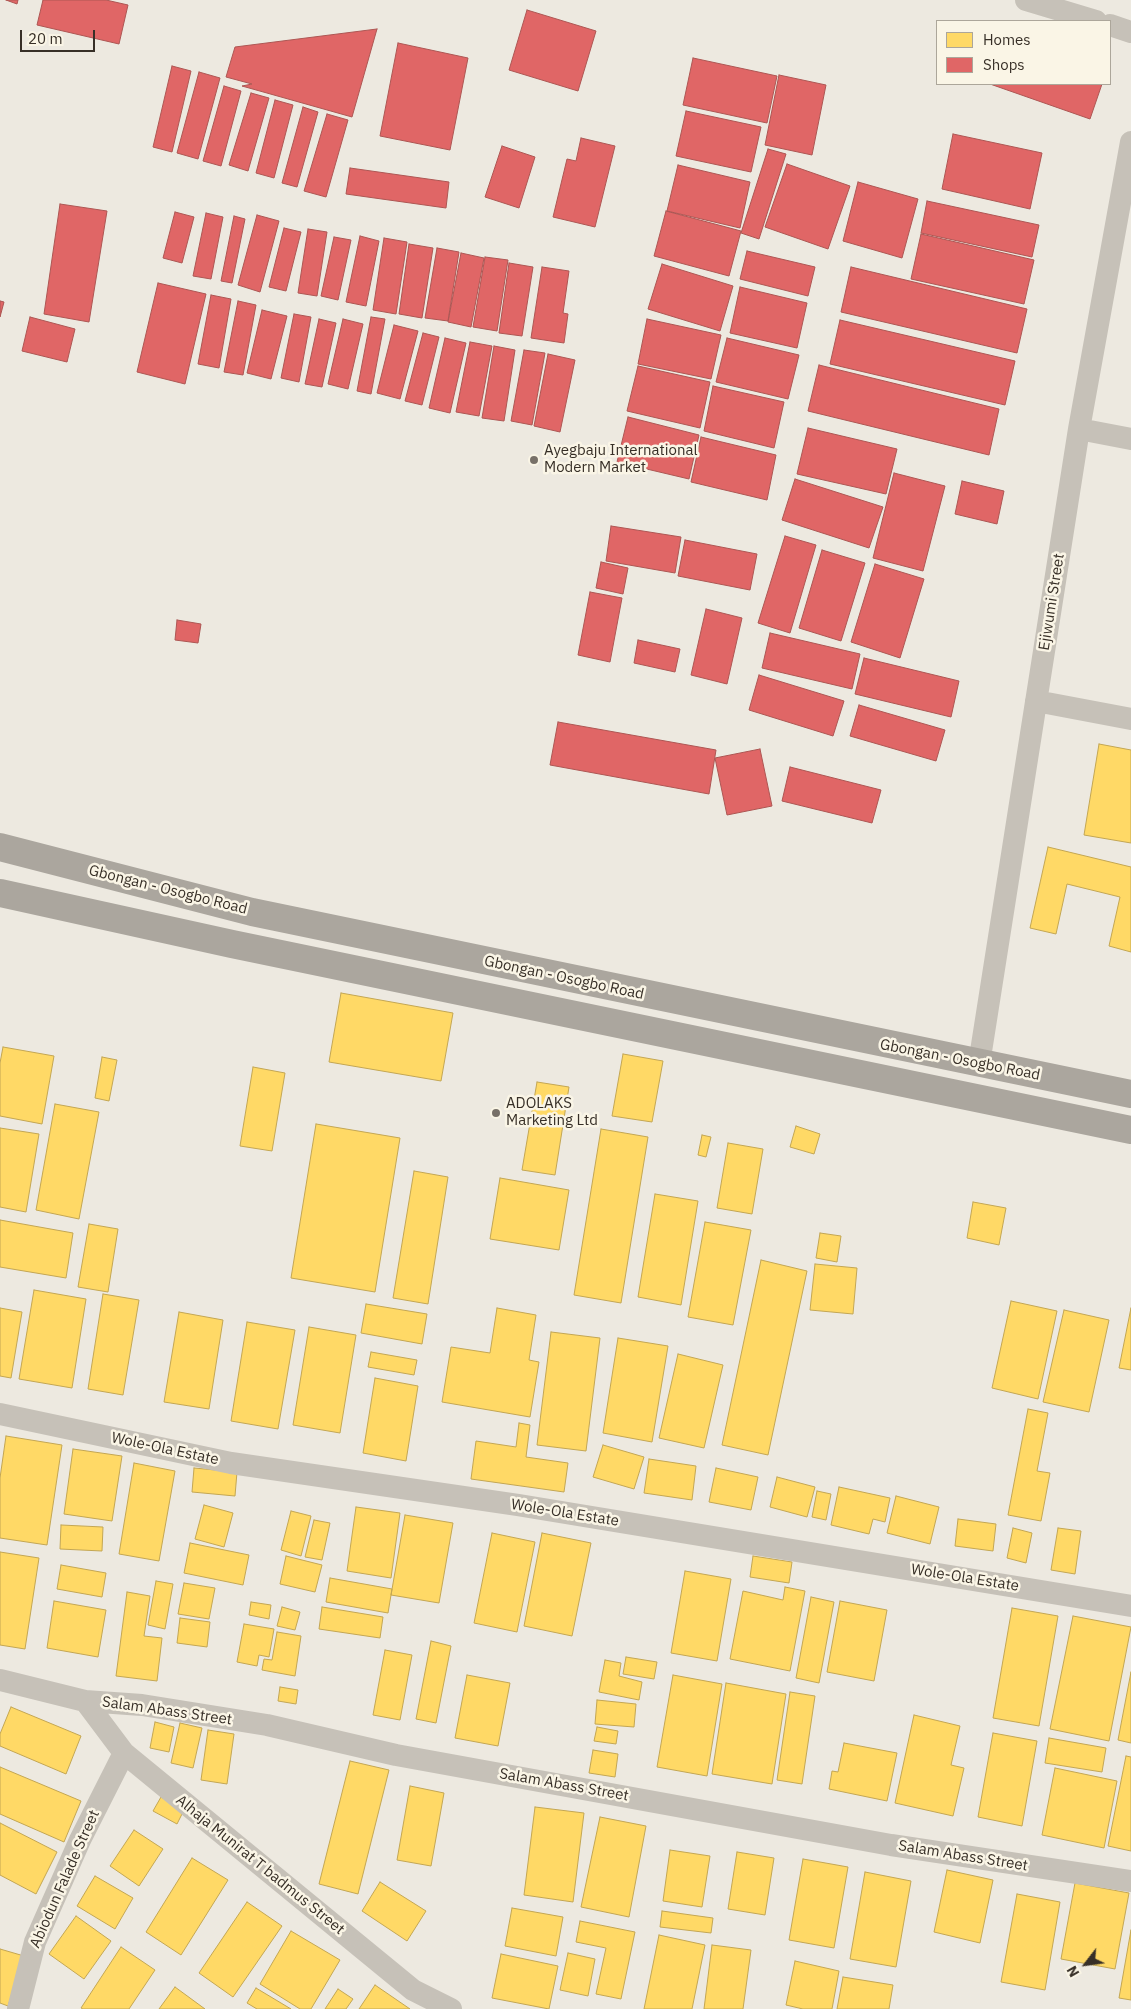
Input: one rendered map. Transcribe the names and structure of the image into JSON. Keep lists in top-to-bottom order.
{
  "streets": {
    "main road": ["Gbongan - Osogbo Road"],
    "street": [
      "Ejiwumi Street",
      "Wole-Ola Estate",
      "Salam Abass Street",
      "Alhaja Munirat T badmus Street",
      "Abiodun Falade Street"
    ]
  },
  "crossings": [
    ["Ejiwumi Street", "Gbongan - Osogbo Road"],
    ["Salam Abass Street", "Alhaja Munirat T badmus Street"],
    ["Alhaja Munirat T badmus Street", "Abiodun Falade Street"]
  ],
  "places": ["Ayegbaju International Modern Market", "ADOLAKS Marketing Ltd"],
  "legend": ["Homes", "Shops"],
  "scale_bar": "20 m",
  "north": "bottom left"
}
